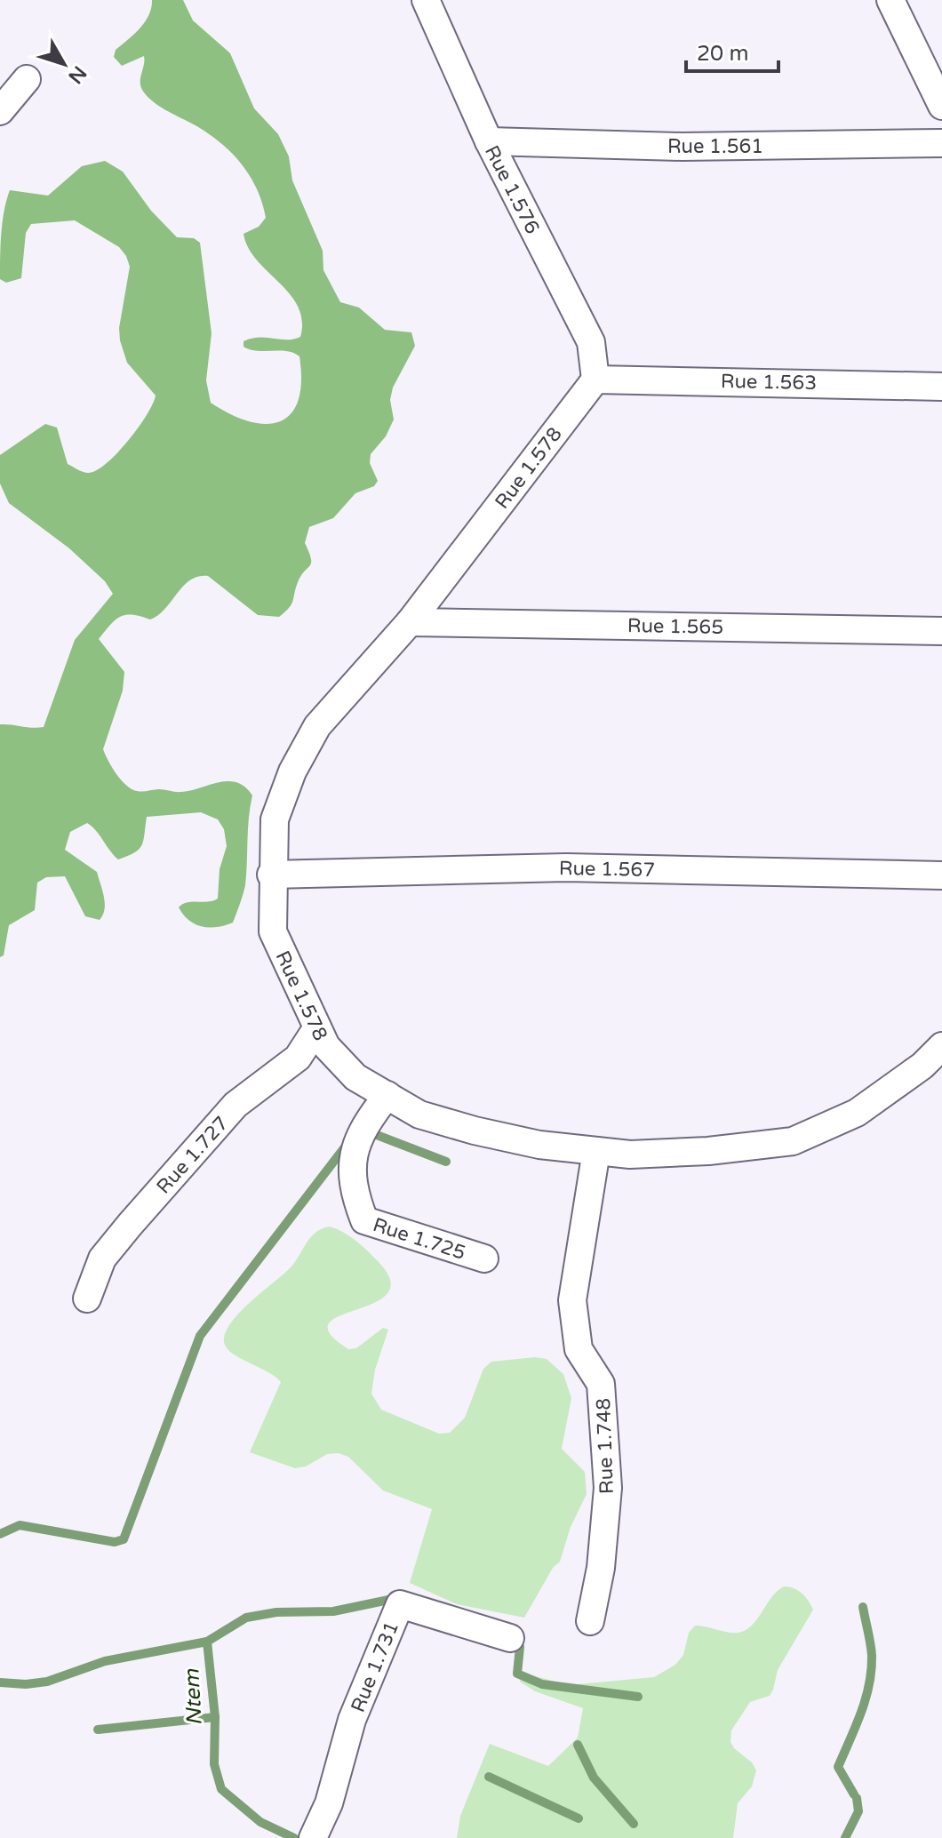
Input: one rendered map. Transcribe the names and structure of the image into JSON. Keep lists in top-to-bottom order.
{
  "streets": {
    "street": [
      "Rue 1.561",
      "Rue 1.576",
      "Rue 1.563",
      "Rue 1.578",
      "Rue 1.565",
      "Rue 1.567",
      "Rue 1.727",
      "Rue 1.725",
      "Rue 1.748",
      "Rue 1.731"
    ]
  },
  "crossings": [
    ["Rue 1.561", "Rue 1.576"],
    ["Rue 1.576", "Rue 1.563"],
    ["Rue 1.576", "Rue 1.578"],
    ["Rue 1.563", "Rue 1.578"],
    ["Rue 1.578", "Rue 1.565"],
    ["Rue 1.578", "Rue 1.567"],
    ["Rue 1.578", "Rue 1.727"],
    ["Rue 1.578", "Rue 1.725"],
    ["Rue 1.578", "Rue 1.748"]
  ],
  "water": ["Ntem"],
  "scale_bar": "20 m",
  "north": "bottom right"
}
